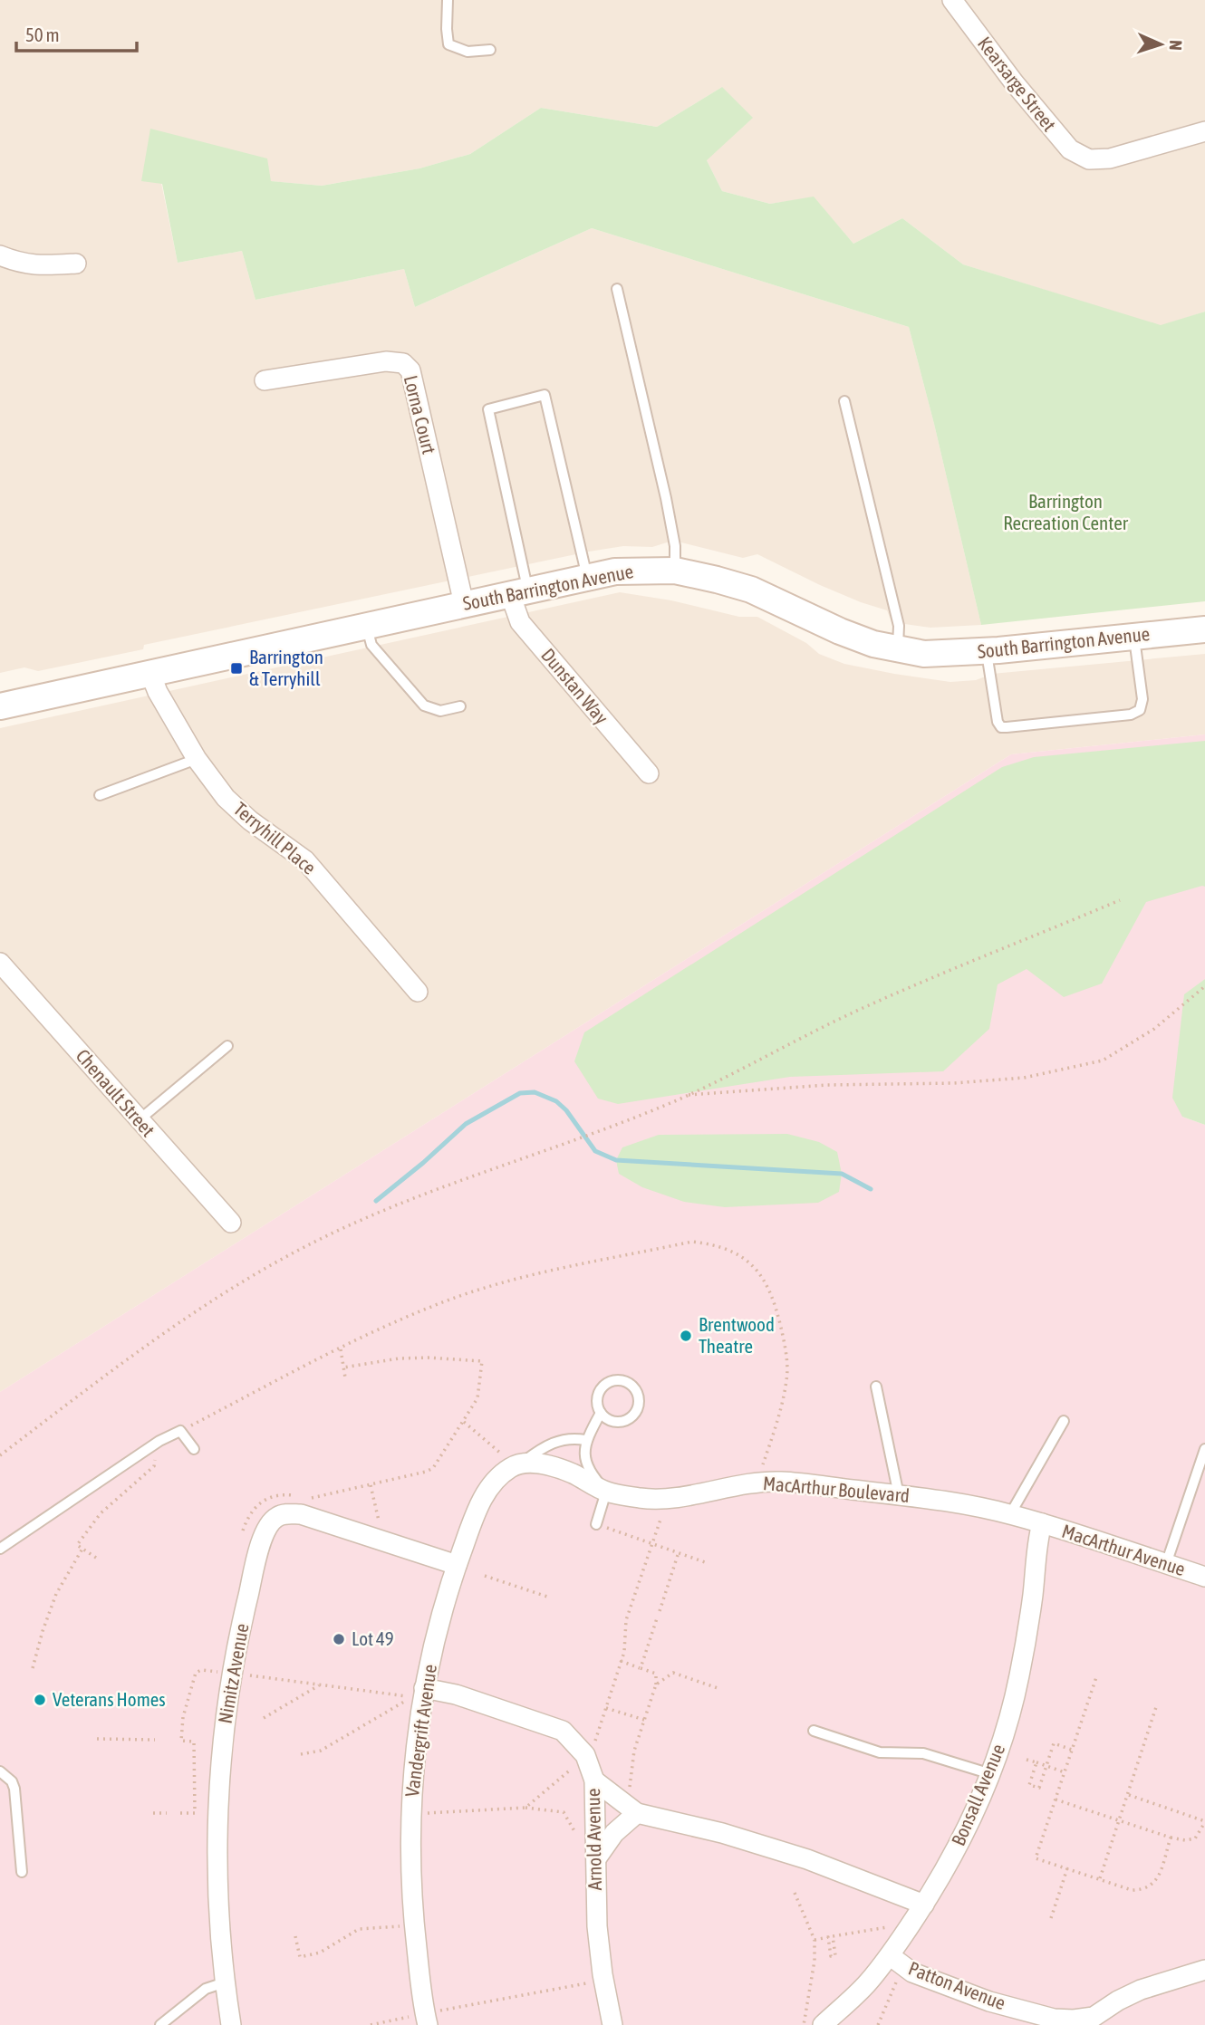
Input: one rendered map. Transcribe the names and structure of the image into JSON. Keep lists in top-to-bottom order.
{
  "streets": {
    "street": [
      "Kearsarge Street",
      "Lorna Court",
      "South Barrington Avenue",
      "Dunstan Way",
      "Terryhill Place",
      "Chenault Street",
      "MacArthur Boulevard",
      "MacArthur Avenue",
      "Nimitz Avenue",
      "Vandergrift Avenue",
      "Bonsall Avenue",
      "Arnold Avenue",
      "Patton Avenue"
    ]
  },
  "crossings": [
    ["Lorna Court", "South Barrington Avenue"],
    ["South Barrington Avenue", "Dunstan Way"],
    ["South Barrington Avenue", "Terryhill Place"],
    ["MacArthur Boulevard", "MacArthur Avenue"],
    ["MacArthur Boulevard", "Vandergrift Avenue"],
    ["MacArthur Boulevard", "Bonsall Avenue"],
    ["MacArthur Avenue", "Bonsall Avenue"],
    ["Nimitz Avenue", "Vandergrift Avenue"],
    ["Vandergrift Avenue", "Arnold Avenue"],
    ["Bonsall Avenue", "Patton Avenue"]
  ],
  "parks": ["Barrington Recreation Center"],
  "places": {
    "transit": ["Barrington & Terryhill"],
    "other": ["Brentwood Theatre", "Lot 49", "Veterans Homes"]
  },
  "scale_bar": "50 m",
  "north": "right"
}
